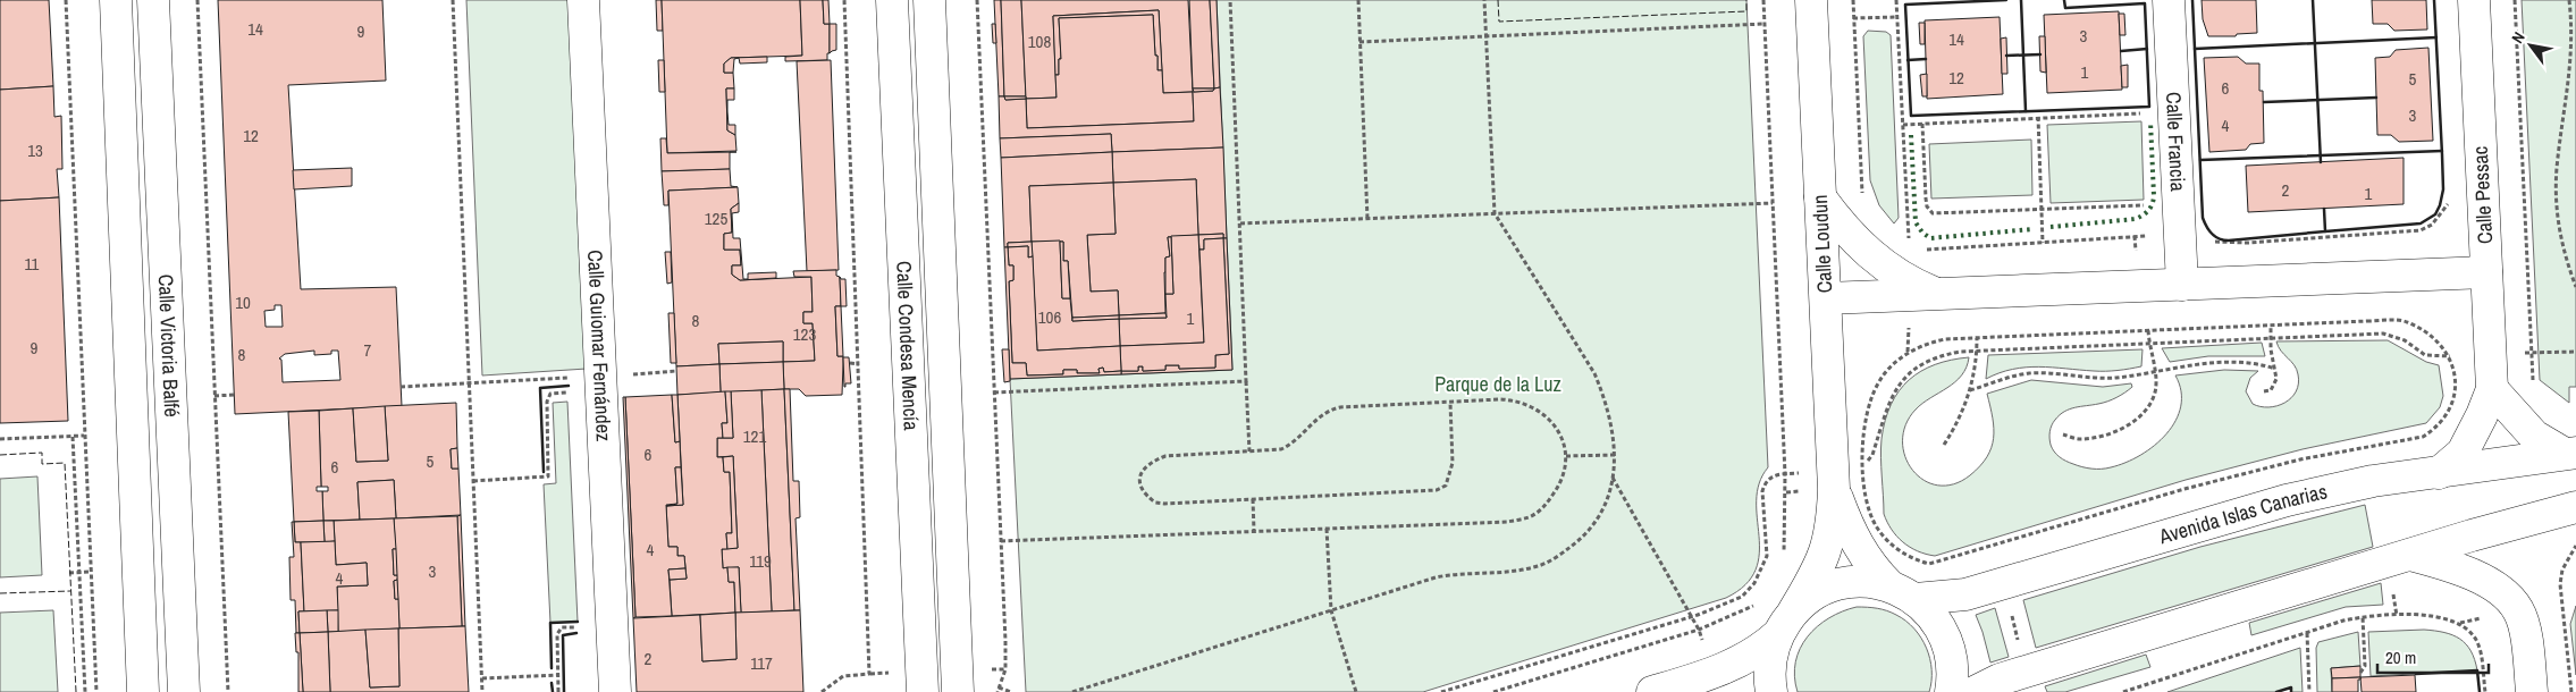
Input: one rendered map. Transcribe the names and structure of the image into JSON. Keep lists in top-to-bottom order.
{
  "streets": {
    "street": [
      "Calle Francia",
      "Calle Pessac",
      "Calle Loudun",
      "Calle Victoria Balfé",
      "Calle Guiomar Fernández",
      "Calle Condesa Mencía",
      "Avenida Islas Canarias"
    ]
  },
  "crossings": [
    ["Calle Pessac", "Avenida Islas Canarias"],
    ["Calle Loudun", "Avenida Islas Canarias"]
  ],
  "parks": ["Parque de la Luz"],
  "house_numbers": [
    "14",
    "9",
    "3",
    "14",
    "108",
    "1",
    "12",
    "5",
    "6",
    "3",
    "4",
    "12",
    "13",
    "2",
    "1",
    "125",
    "11",
    "10",
    "106",
    "1",
    "8",
    "123",
    "9",
    "7",
    "8",
    "121",
    "6",
    "5",
    "6",
    "4",
    "119",
    "3",
    "4",
    "2",
    "117"
  ],
  "scale_bar": "20 m",
  "north": "top left"
}
